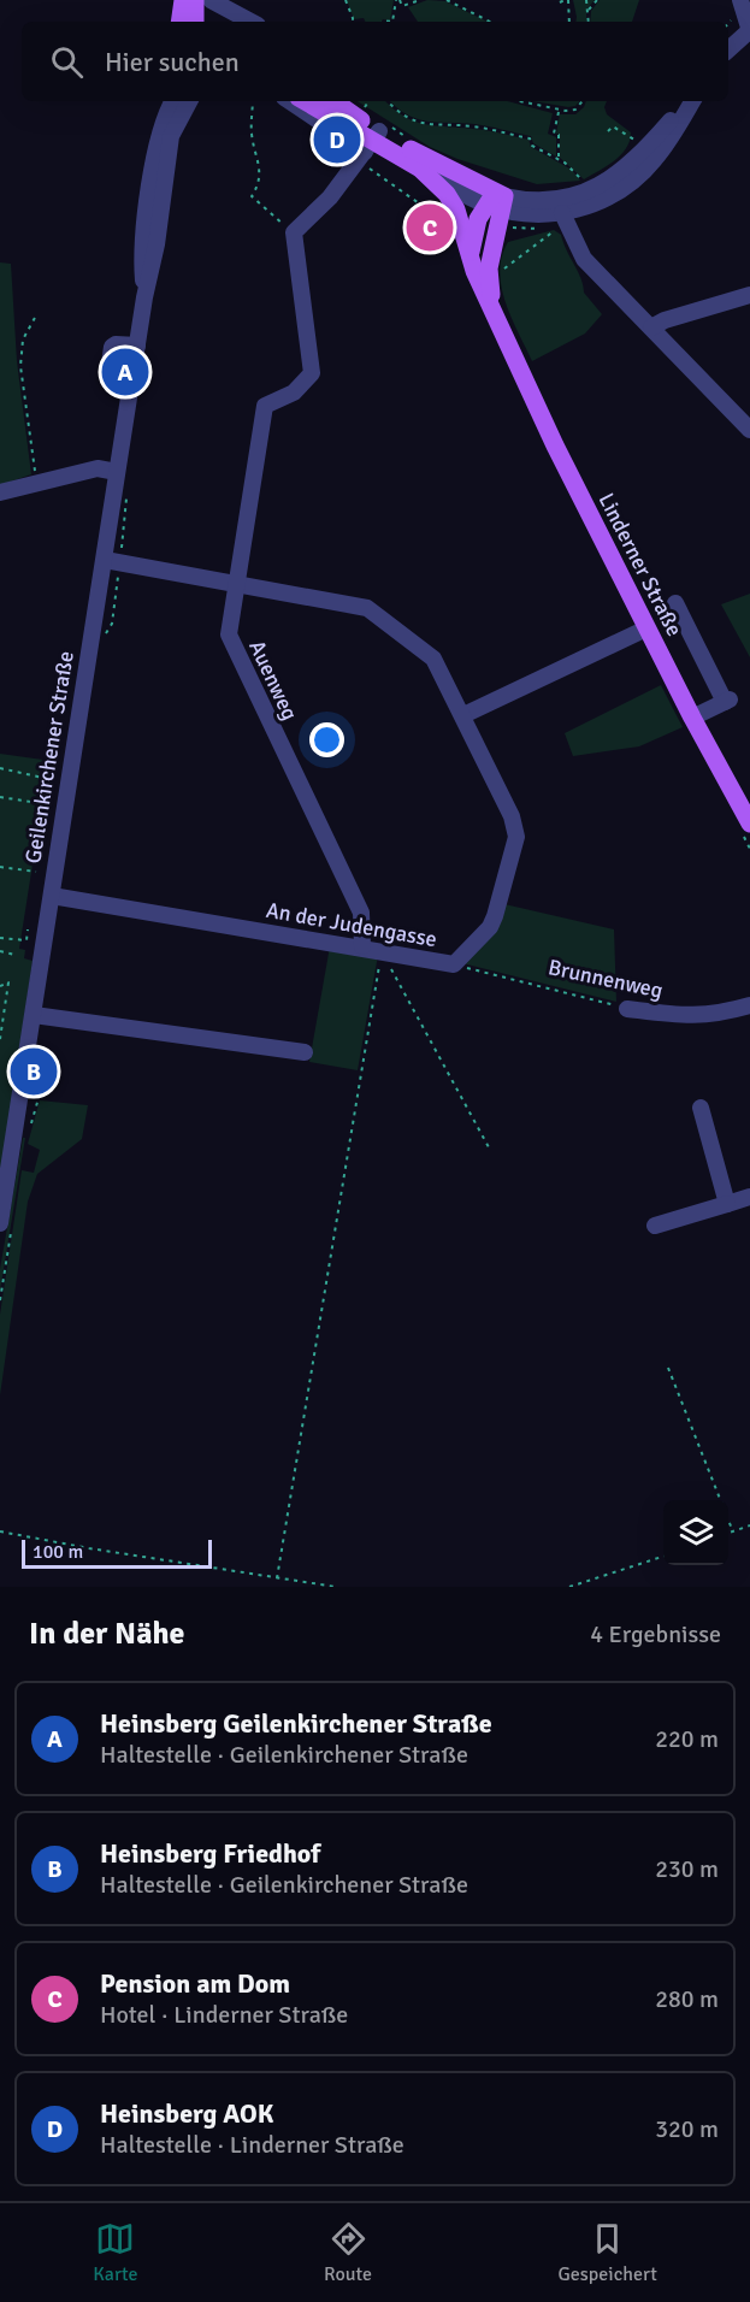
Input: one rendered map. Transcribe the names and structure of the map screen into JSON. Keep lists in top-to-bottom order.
{
  "streets": {
    "main road": ["Linderner Straße"],
    "street": [
      "Auenweg",
      "Geilenkirchener Straße",
      "An der Judengasse",
      "Brunnenweg"
    ]
  },
  "crossings": [
    ["Auenweg", "An der Judengasse"],
    ["Geilenkirchener Straße", "An der Judengasse"],
    ["An der Judengasse", "Brunnenweg"]
  ],
  "scale_bar": "100 m",
  "page": {
    "search": "Hier suchen",
    "pins": [
      "D",
      "C",
      "A",
      "B"
    ],
    "scale": "100 m",
    "heading": ["In der Nähe", "4 Ergebnisse"],
    "list": [
      {
        "mark": "A",
        "name": "Heinsberg Geilenkirchener Straße",
        "note": "Haltestelle · Geilenkirchener Straße",
        "value": "220 m"
      },
      {
        "mark": "B",
        "name": "Heinsberg Friedhof",
        "note": "Haltestelle · Geilenkirchener Straße",
        "value": "230 m"
      },
      {
        "mark": "C",
        "name": "Pension am Dom",
        "note": "Hotel · Linderner Straße",
        "value": "280 m"
      },
      {
        "mark": "D",
        "name": "Heinsberg AOK",
        "note": "Haltestelle · Linderner Straße",
        "value": "320 m"
      }
    ],
    "nav": ["Karte", "Route", "Gespeichert"]
  }
}
